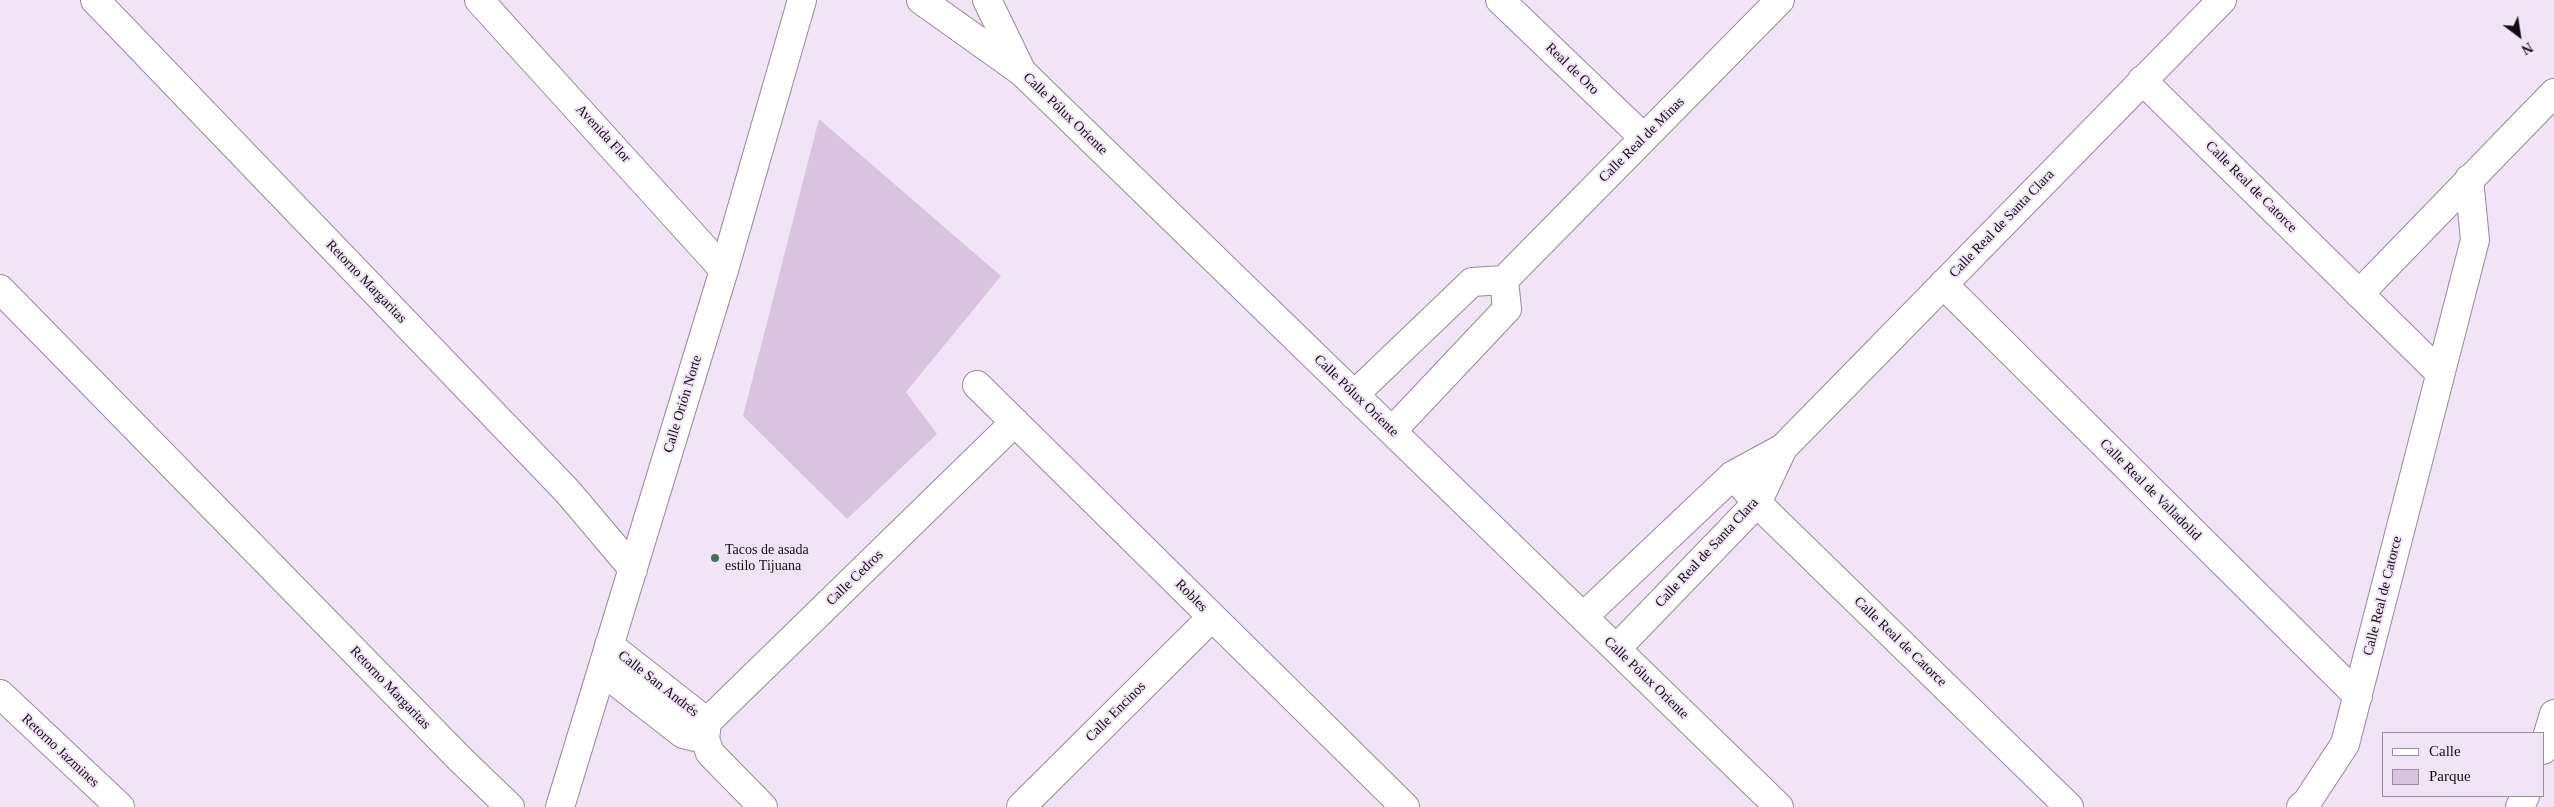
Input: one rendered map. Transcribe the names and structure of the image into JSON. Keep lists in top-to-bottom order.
{
  "streets": {
    "street": [
      "Real de Oro",
      "Calle Pólux Oriente",
      "Avenida Flor",
      "Calle Real de Minas",
      "Calle Real de Catorce",
      "Calle Real de Santa Clara",
      "Retorno Margaritas",
      "Calle Orión Norte",
      "Calle Real de Valladolid",
      "Calle Cedros",
      "Robles",
      "Calle San Andrés",
      "Calle Encinos",
      "Retorno Jazmines"
    ]
  },
  "crossings": [
    ["Real de Oro", "Calle Real de Minas"],
    ["Calle Pólux Oriente", "Calle Real de Santa Clara"],
    ["Avenida Flor", "Calle Orión Norte"],
    ["Calle Real de Catorce", "Calle Real de Santa Clara"],
    ["Calle Real de Catorce", "Calle Real de Valladolid"],
    ["Calle Real de Santa Clara", "Calle Real de Valladolid"],
    ["Retorno Margaritas", "Calle Orión Norte"],
    ["Calle Orión Norte", "Calle San Andrés"],
    ["Calle Cedros", "Robles"],
    ["Calle Cedros", "Calle San Andrés"],
    ["Robles", "Calle Encinos"]
  ],
  "places": ["Tacos de asada estilo Tijuana"],
  "legend": ["Calle", "Parque"],
  "north": "bottom right"
}
